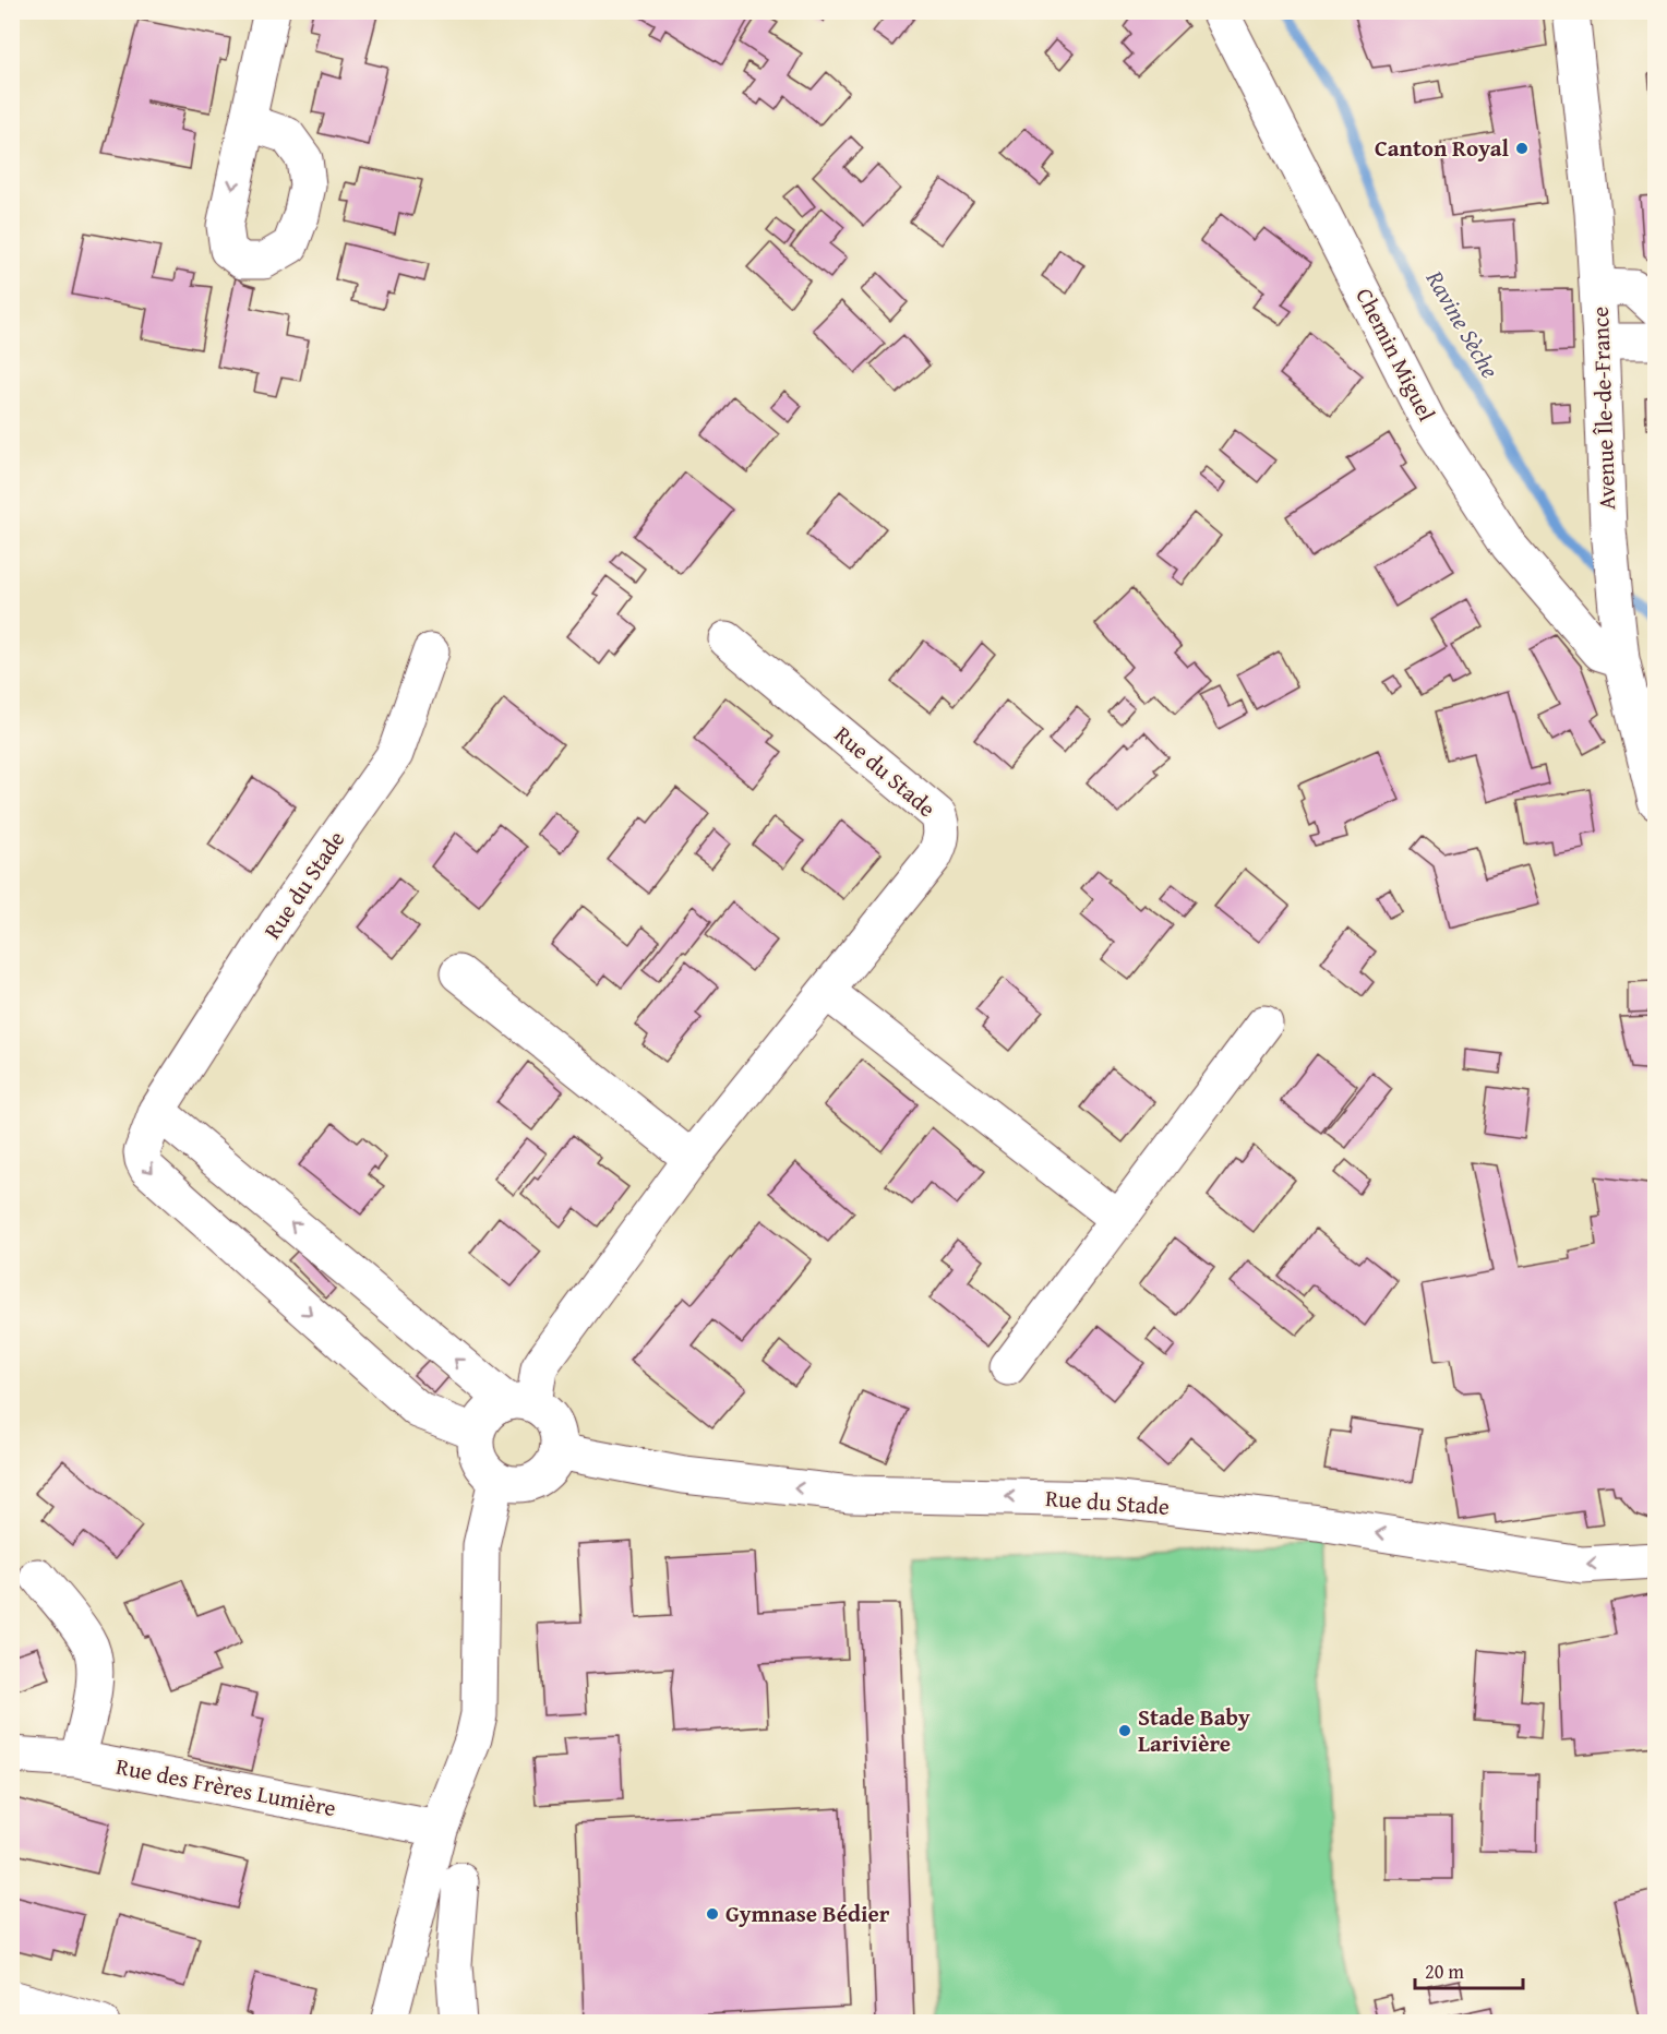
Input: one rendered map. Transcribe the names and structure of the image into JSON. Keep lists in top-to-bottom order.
{
  "streets": {
    "street": [
      "Chemin Miguel",
      "Avenue Île-de-France",
      "Rue du Stade",
      "Rue des Frères Lumière"
    ]
  },
  "crossings": [
    ["Chemin Miguel", "Avenue Île-de-France"]
  ],
  "water": ["Ravine Sèche"],
  "places": ["Canton Royal", "Stade Baby Larivière", "Gymnase Bédier"],
  "scale_bar": "20 m"
}
